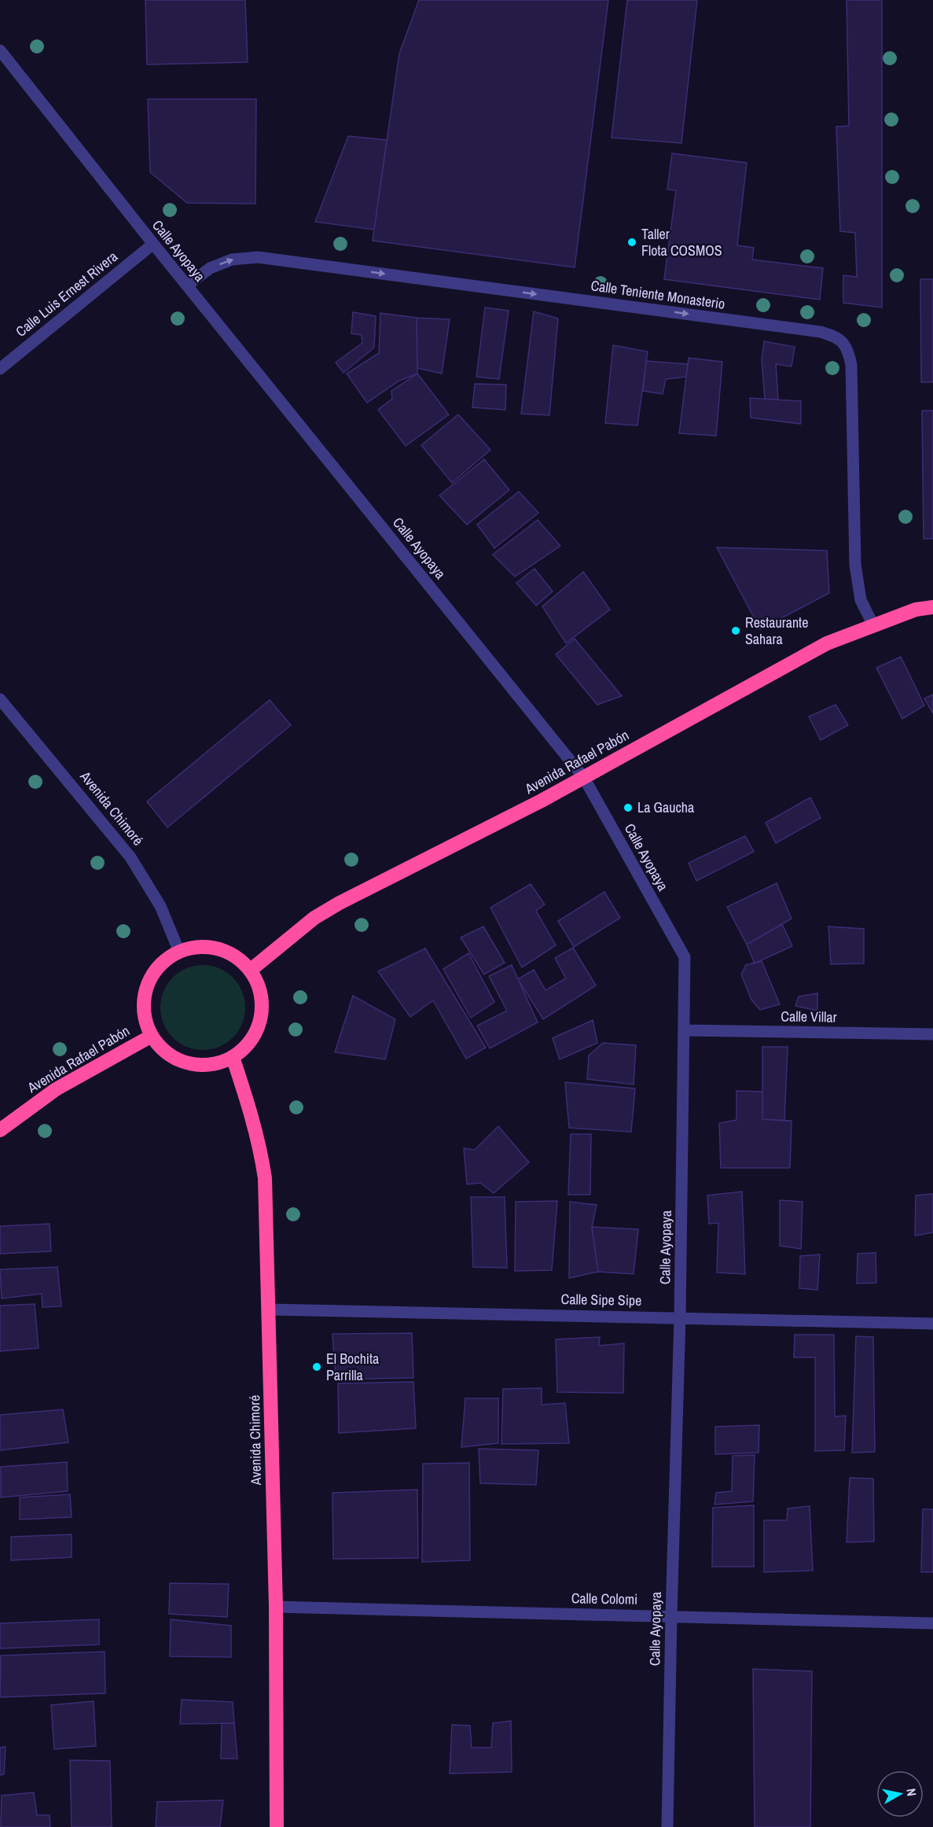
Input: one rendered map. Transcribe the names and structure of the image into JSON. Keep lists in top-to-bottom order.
{
  "streets": {
    "highway": ["Avenida Rafael Pabón", "Avenida Chimoré"],
    "street": [
      "Calle Ayopaya",
      "Calle Luis Ernest Rivera",
      "Calle Teniente Monasterio",
      "Calle Villar",
      "Calle Sipe Sipe",
      "Calle Colomi"
    ]
  },
  "crossings": [
    ["Calle Ayopaya", "Calle Luis Ernest Rivera"],
    ["Calle Ayopaya", "Calle Teniente Monasterio"],
    ["Calle Ayopaya", "Avenida Rafael Pabón"],
    ["Calle Ayopaya", "Calle Villar"],
    ["Calle Ayopaya", "Calle Sipe Sipe"],
    ["Calle Ayopaya", "Calle Colomi"],
    ["Calle Teniente Monasterio", "Avenida Rafael Pabón"],
    ["Avenida Rafael Pabón", "Avenida Chimoré"],
    ["Avenida Chimoré", "Calle Sipe Sipe"],
    ["Avenida Chimoré", "Calle Colomi"]
  ],
  "places": [
    "Taller Flota COSMOS",
    "Restaurante Sahara",
    "La Gaucha",
    "El Bochita Parrilla"
  ],
  "north": "right"
}
